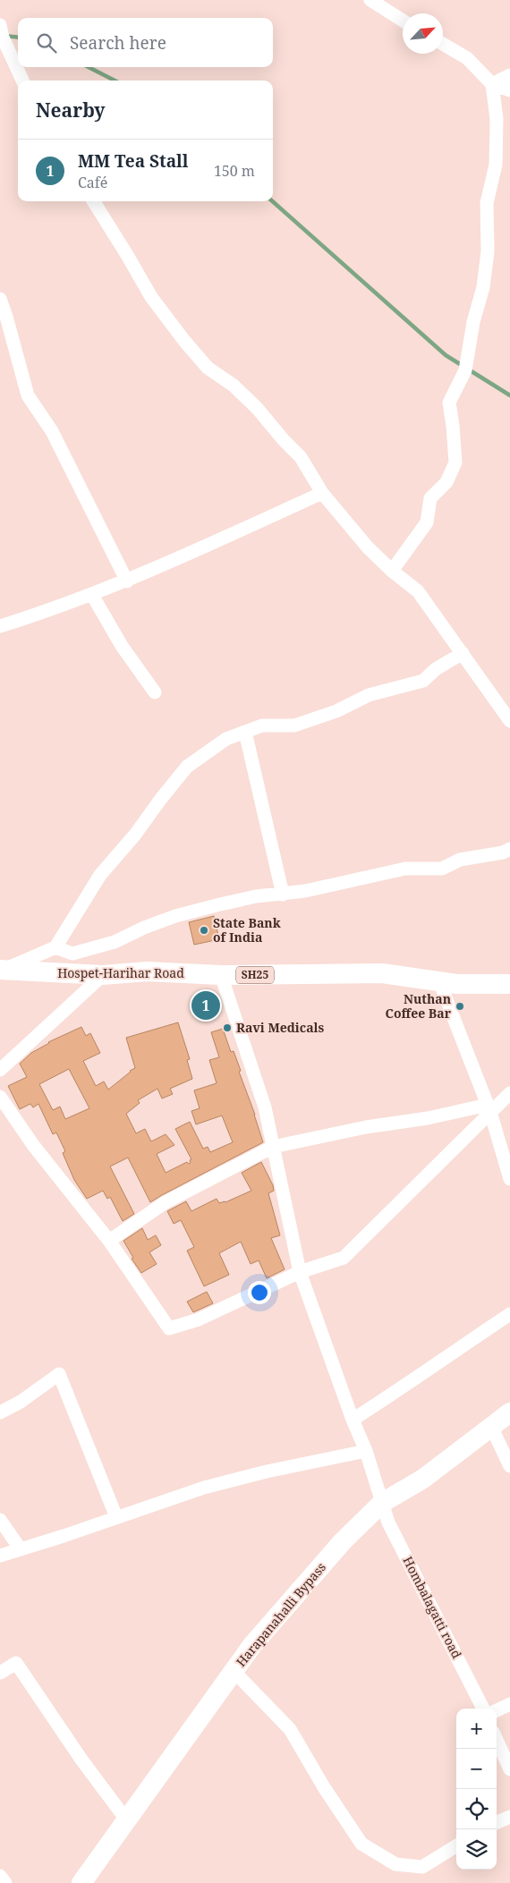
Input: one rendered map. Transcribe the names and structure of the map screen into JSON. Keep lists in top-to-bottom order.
{
  "streets": {
    "main road": ["Hospet-Harihar Road", "SH25", "Harapanahalli Bypass"],
    "street": ["Hombalagatti road"]
  },
  "crossings": [
    ["Hospet-Harihar Road", "Hombalagatti road"],
    ["Hombalagatti road", "Harapanahalli Bypass"]
  ],
  "places": ["State Bank of India", "Nuthan Coffee Bar", "Ravi Medicals"],
  "north": "top right",
  "page": {
    "search": "Search here",
    "heading": "Nearby",
    "list": [
      {
        "mark": "1",
        "name": "MM Tea Stall",
        "note": "Café",
        "value": "150 m"
      }
    ],
    "pins": "1",
    "map_buttons": ["+", "−"]
  }
}
